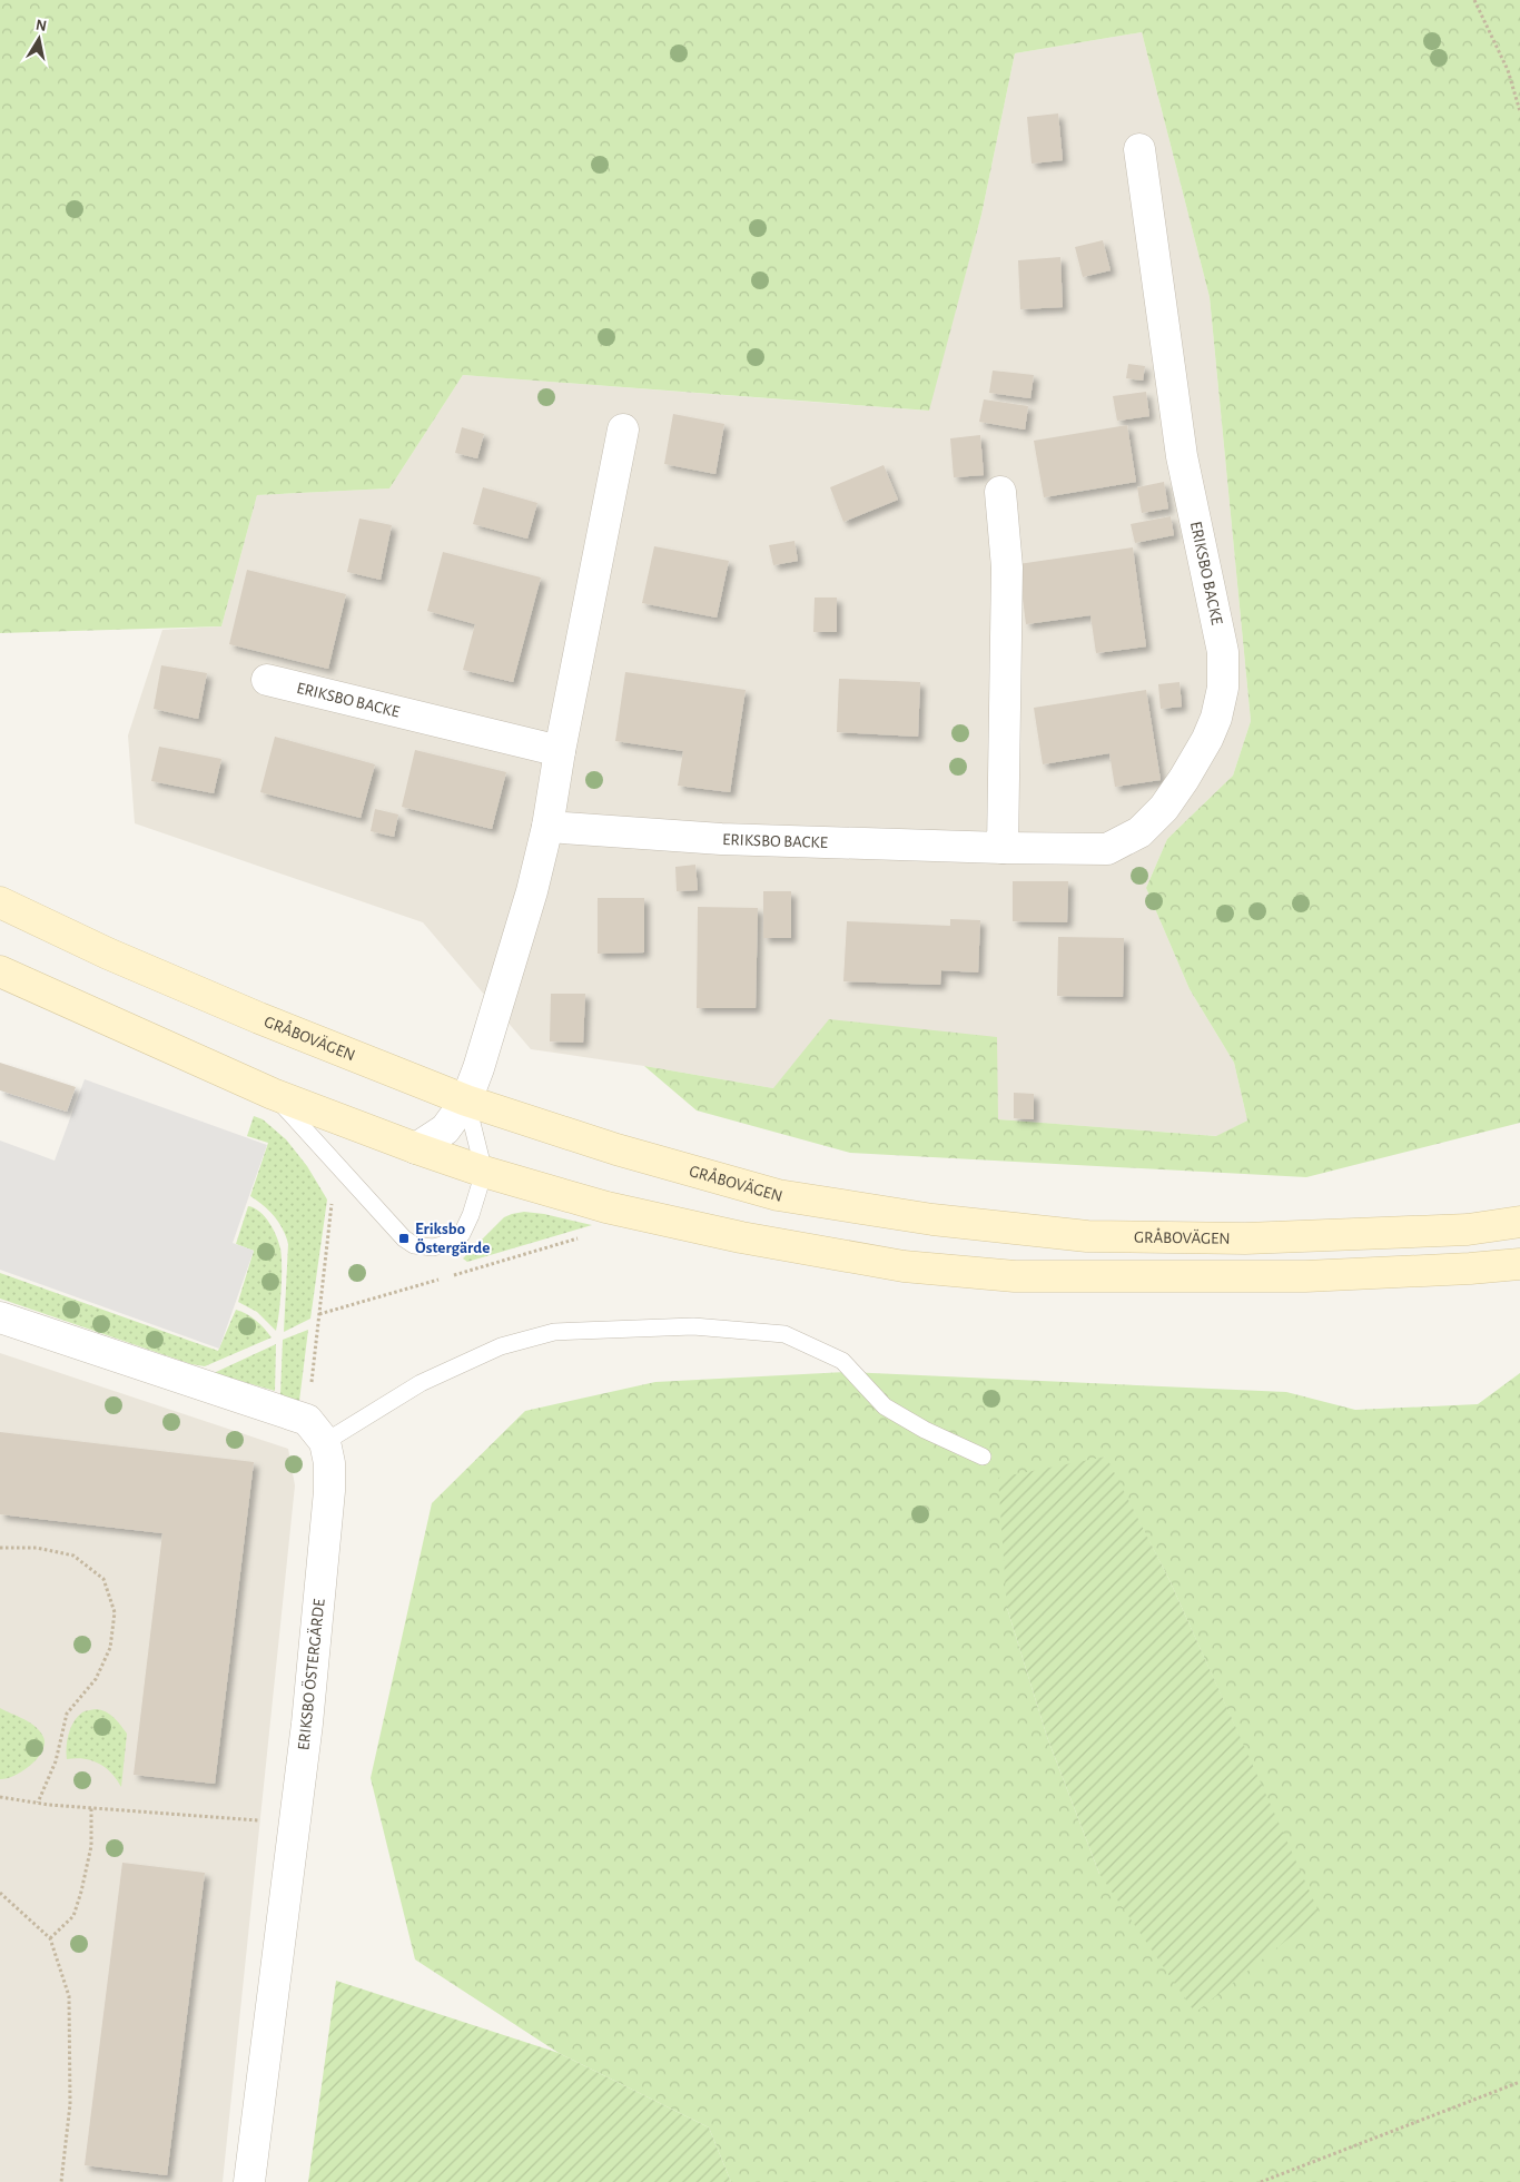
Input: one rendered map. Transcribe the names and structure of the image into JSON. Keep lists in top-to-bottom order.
{
  "streets": {
    "main road": ["GRÅBOVÄGEN"],
    "street": ["ERIKSBO BACKE", "ERIKSBO ÖSTERGÄRDE"]
  },
  "places": {
    "transit": ["Eriksbo Östergärde"]
  },
  "north": "top"
}
